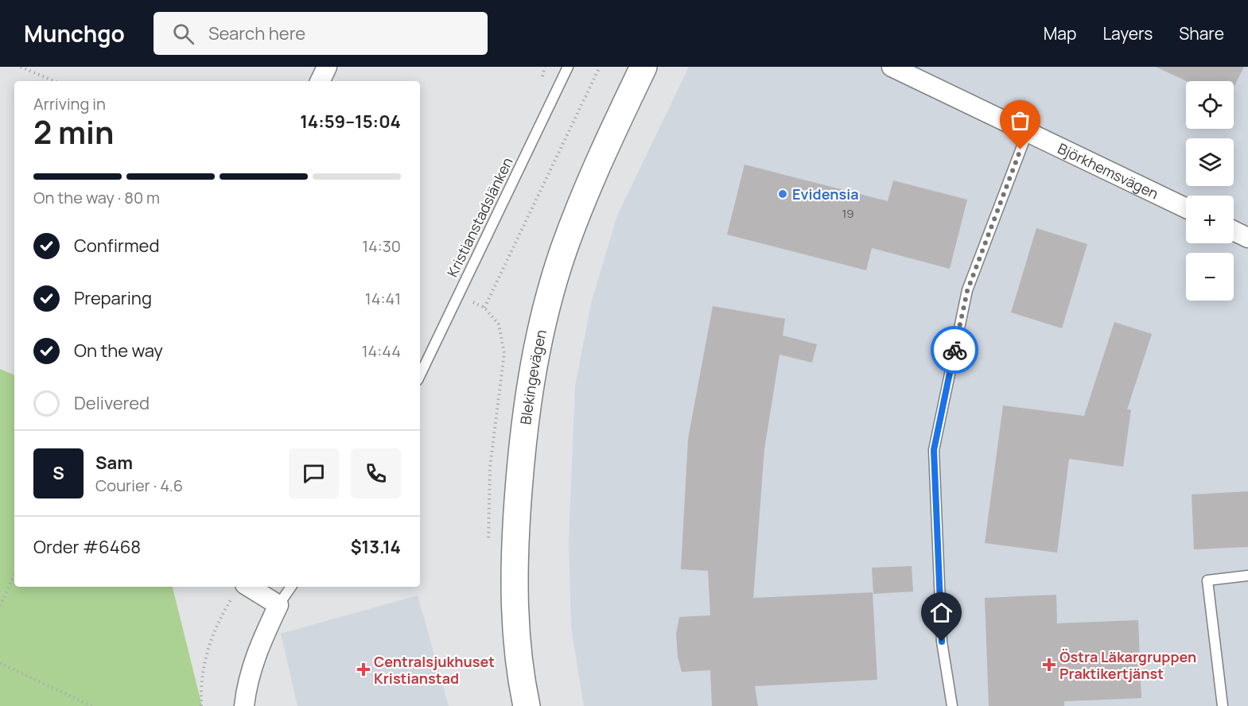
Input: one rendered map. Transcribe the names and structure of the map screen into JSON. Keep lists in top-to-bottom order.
{
  "streets": {
    "main road": ["Blekingevägen"],
    "street": ["Björkhemsvägen"],
    "lane": ["Kristianstadslänken"]
  },
  "places": {
    "other": ["Evidensia"],
    "health": ["Östra Läkargruppen Praktikertjänst", "Centralsjukhuset Kristianstad"]
  },
  "house_numbers": ["19"],
  "page": {
    "header": "Munchgo",
    "search": "Search here",
    "nav": ["Map", "Layers", "Share"],
    "map_buttons": ["+", "−"],
    "heading": ["2 min", "Arriving in", "14:59–15:04"],
    "panel": [
      "Sam",
      "Courier · 4.6",
      "Order #6468",
      "$13.14"
    ],
    "bar": "On the way · 80 m",
    "list": [
      ["Confirmed", "14:30"],
      ["Preparing", "14:41"],
      ["On the way", "14:44"],
      "Delivered"
    ],
    "round": "S"
  }
}
